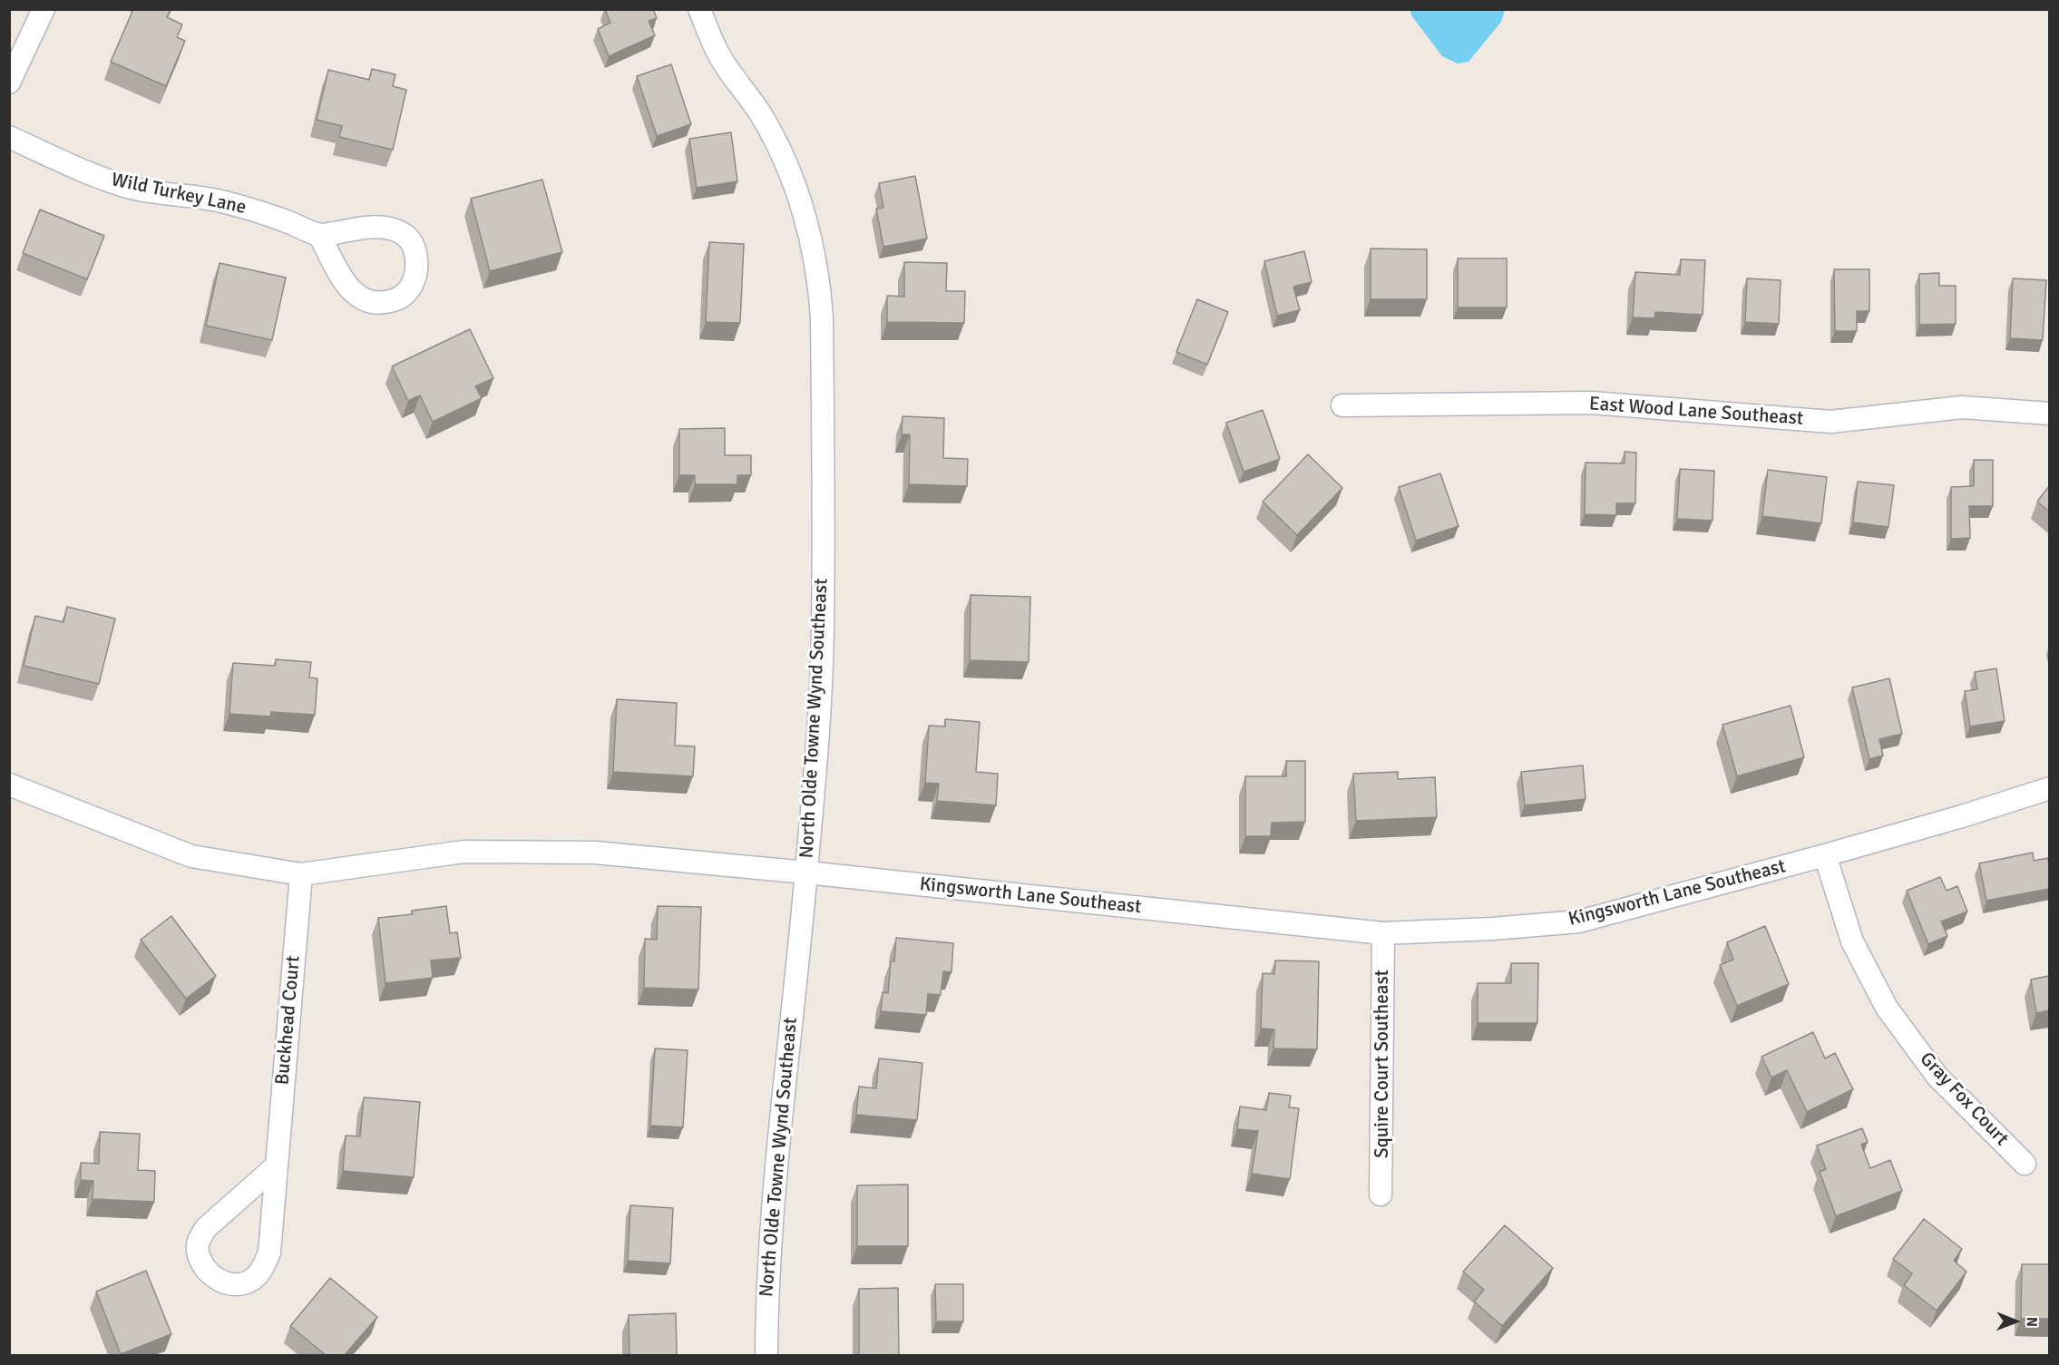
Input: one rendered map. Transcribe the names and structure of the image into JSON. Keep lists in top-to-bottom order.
{
  "streets": {
    "street": [
      "Wild Turkey Lane",
      "East Wood Lane Southeast",
      "North Olde Towne Wynd Southeast",
      "Kingsworth Lane Southeast",
      "Buckhead Court",
      "Squire Court Southeast",
      "Gray Fox Court"
    ]
  },
  "crossings": [
    ["North Olde Towne Wynd Southeast", "Kingsworth Lane Southeast"],
    ["Kingsworth Lane Southeast", "Buckhead Court"],
    ["Kingsworth Lane Southeast", "Squire Court Southeast"],
    ["Kingsworth Lane Southeast", "Gray Fox Court"]
  ],
  "north": "right"
}
